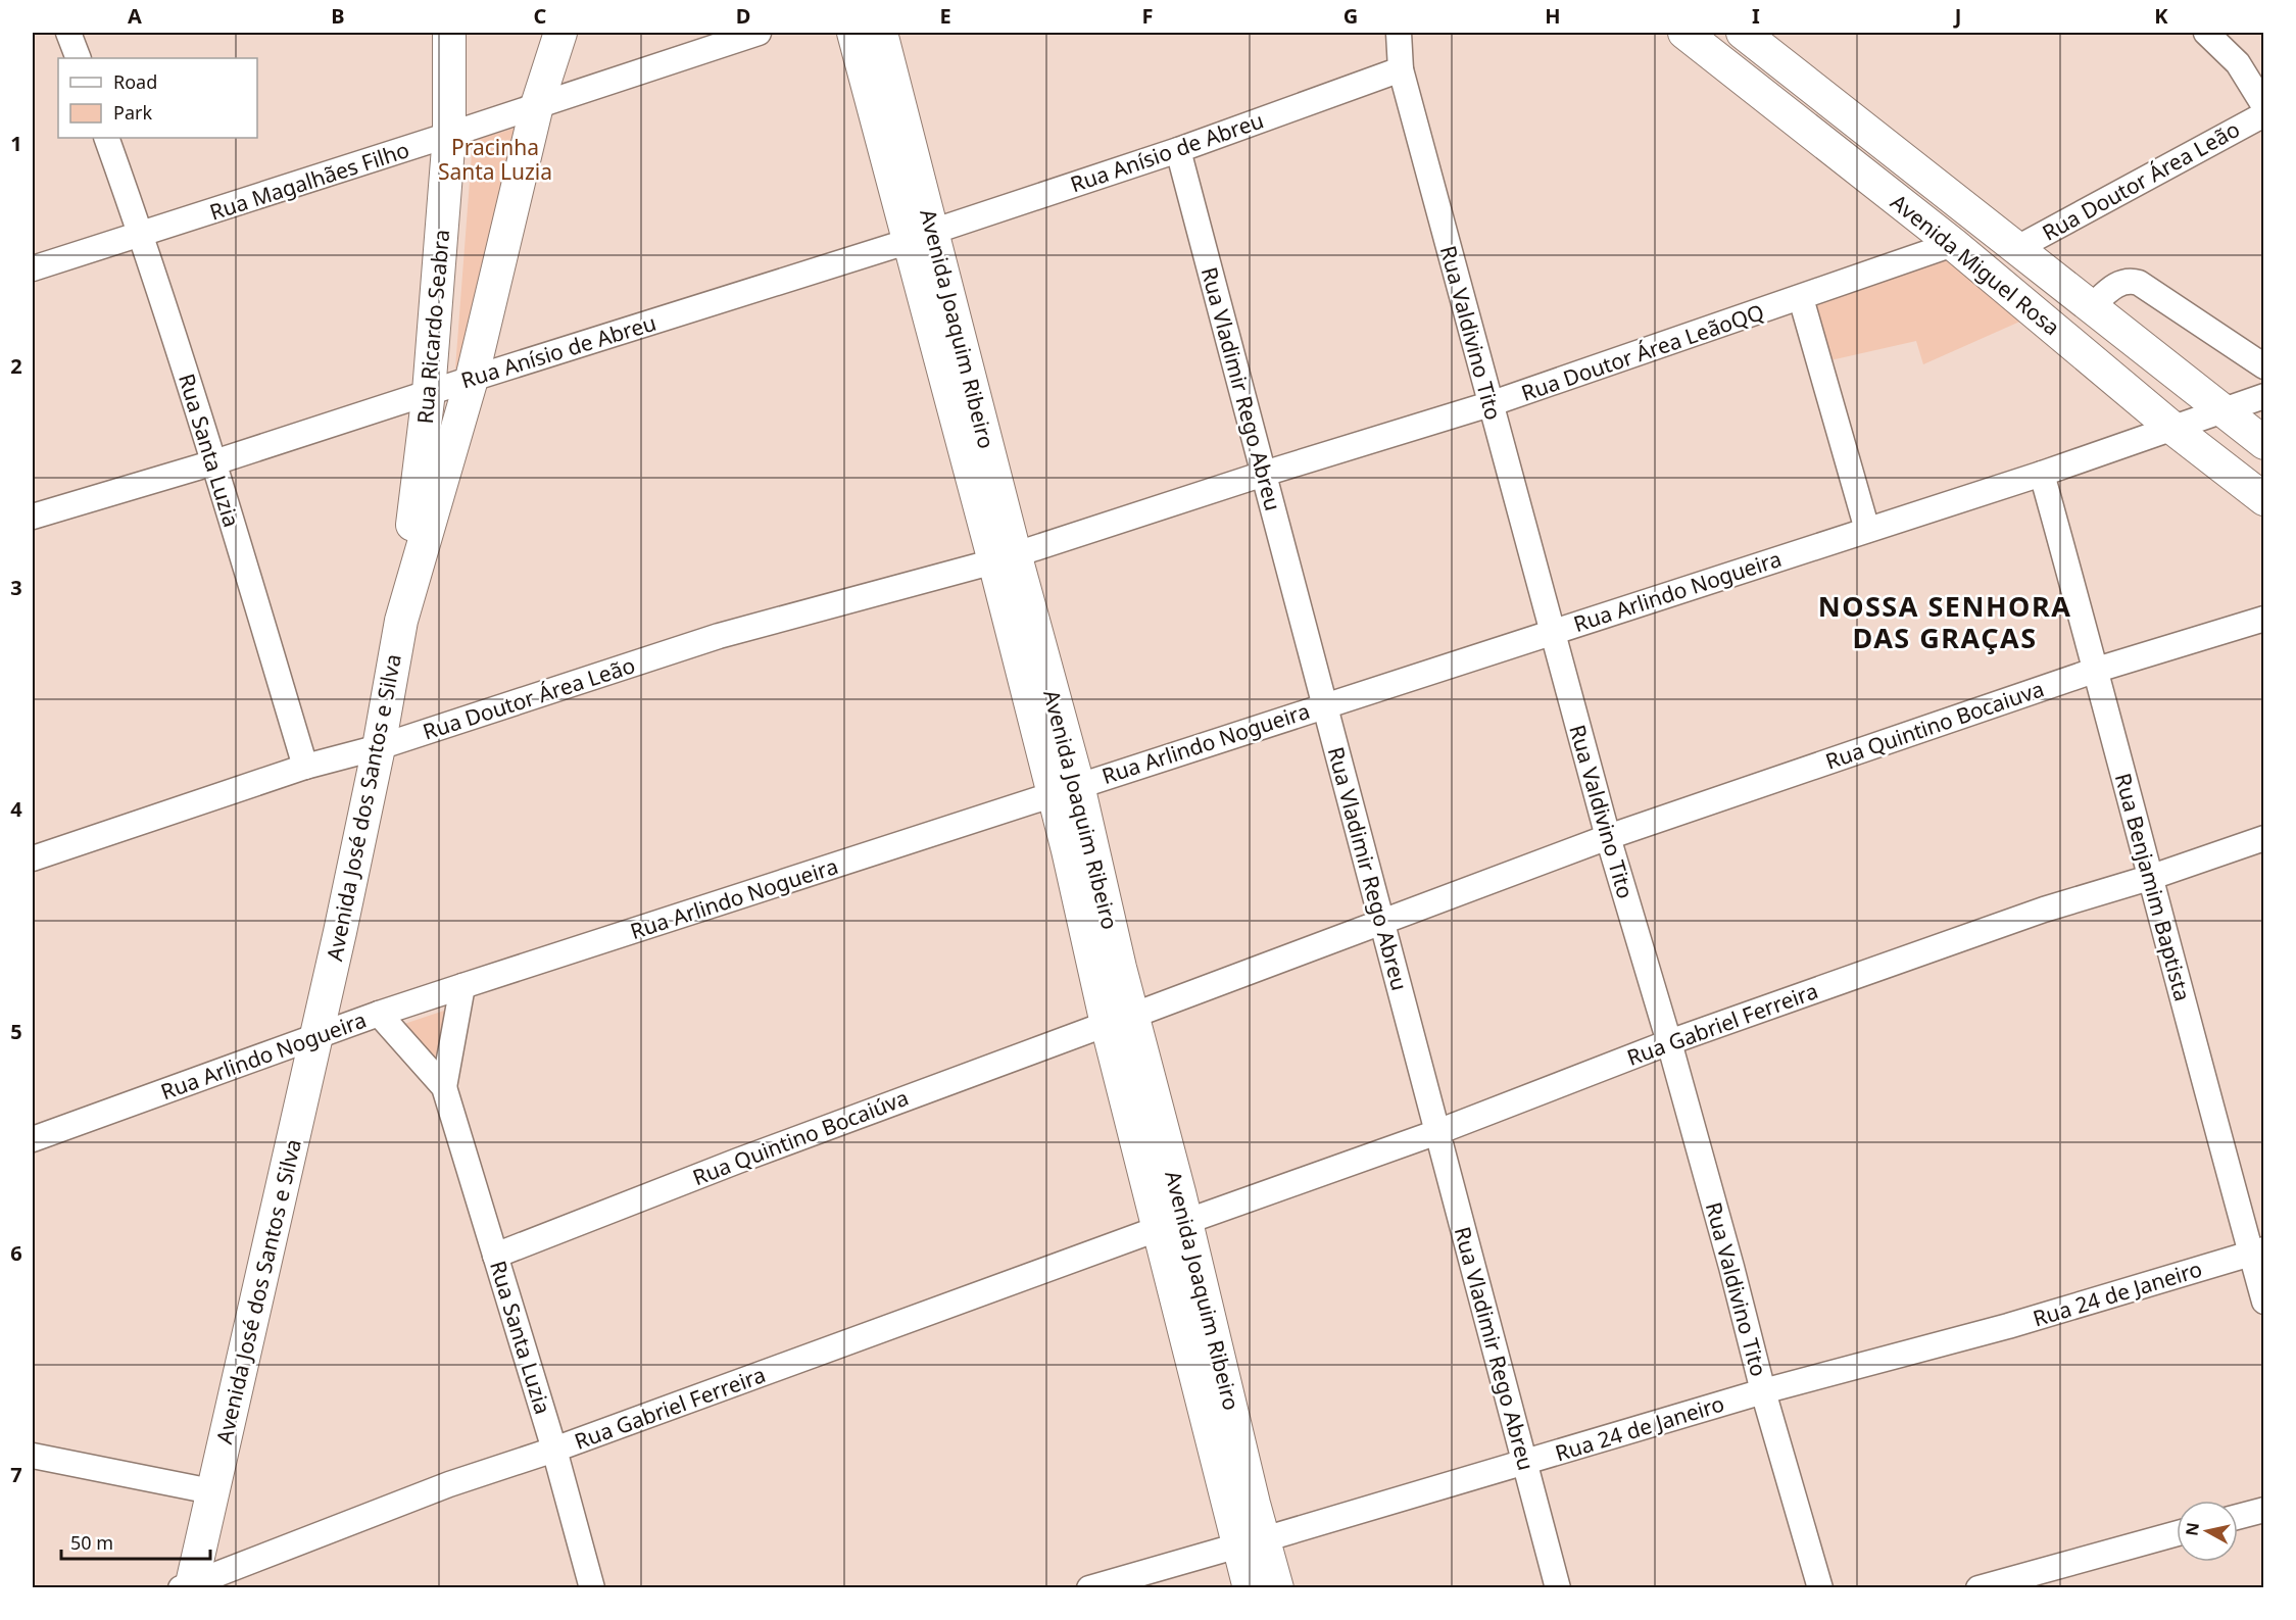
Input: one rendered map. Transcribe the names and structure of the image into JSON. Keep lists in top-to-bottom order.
{
  "streets": {
    "main road": [
      "Avenida Miguel Rosa",
      "Rua Ricardo Seabra",
      "Avenida Joaquim Ribeiro",
      "Avenida José dos Santos e Silva"
    ],
    "street": [
      "Rua Anísio de Abreu",
      "Rua Magalhães Filho",
      "Rua Doutor Área Leão",
      "Rua Valdivino Tito",
      "Rua Doutor Área LeãoQQ",
      "Rua Vladimir Rego Abreu",
      "Rua Santa Luzia",
      "Rua Arlindo Nogueira",
      "Rua Quintino Bocaiuva",
      "Rua Benjamim Baptista",
      "Rua Gabriel Ferreira",
      "Rua Quintino Bocaiúva",
      "Rua 24 de Janeiro"
    ]
  },
  "crossings": [
    ["Rua Anísio de Abreu", "Rua Ricardo Seabra"],
    ["Rua Anísio de Abreu", "Avenida Joaquim Ribeiro"],
    ["Rua Anísio de Abreu", "Rua Valdivino Tito"],
    ["Rua Anísio de Abreu", "Rua Vladimir Rego Abreu"],
    ["Rua Anísio de Abreu", "Rua Santa Luzia"],
    ["Rua Anísio de Abreu", "Avenida José dos Santos e Silva"],
    ["Rua Magalhães Filho", "Rua Ricardo Seabra"],
    ["Rua Magalhães Filho", "Rua Santa Luzia"],
    ["Rua Magalhães Filho", "Avenida José dos Santos e Silva"],
    ["Rua Doutor Área Leão", "Avenida Miguel Rosa"],
    ["Rua Doutor Área Leão", "Avenida Joaquim Ribeiro"],
    ["Rua Doutor Área Leão", "Rua Doutor Área LeãoQQ"],
    ["Rua Doutor Área Leão", "Rua Santa Luzia"],
    ["Rua Doutor Área Leão", "Avenida José dos Santos e Silva"],
    ["Avenida Miguel Rosa", "Rua Doutor Área LeãoQQ"],
    ["Avenida Miguel Rosa", "Rua Arlindo Nogueira"],
    ["Rua Ricardo Seabra", "Avenida José dos Santos e Silva"],
    ["Avenida Joaquim Ribeiro", "Rua Doutor Área LeãoQQ"],
    ["Avenida Joaquim Ribeiro", "Rua Arlindo Nogueira"],
    ["Avenida Joaquim Ribeiro", "Rua Gabriel Ferreira"],
    ["Avenida Joaquim Ribeiro", "Rua Quintino Bocaiúva"],
    ["Avenida Joaquim Ribeiro", "Rua 24 de Janeiro"],
    ["Rua Valdivino Tito", "Rua Doutor Área LeãoQQ"],
    ["Rua Valdivino Tito", "Rua Arlindo Nogueira"],
    ["Rua Valdivino Tito", "Rua Quintino Bocaiuva"],
    ["Rua Valdivino Tito", "Rua Gabriel Ferreira"],
    ["Rua Valdivino Tito", "Rua Quintino Bocaiúva"],
    ["Rua Valdivino Tito", "Rua 24 de Janeiro"],
    ["Rua Doutor Área LeãoQQ", "Rua Vladimir Rego Abreu"],
    ["Rua Vladimir Rego Abreu", "Rua Arlindo Nogueira"],
    ["Rua Vladimir Rego Abreu", "Rua Gabriel Ferreira"],
    ["Rua Vladimir Rego Abreu", "Rua Quintino Bocaiúva"],
    ["Rua Vladimir Rego Abreu", "Rua 24 de Janeiro"],
    ["Rua Santa Luzia", "Rua Arlindo Nogueira"],
    ["Rua Santa Luzia", "Rua Gabriel Ferreira"],
    ["Rua Santa Luzia", "Rua Quintino Bocaiúva"],
    ["Rua Arlindo Nogueira", "Avenida José dos Santos e Silva"],
    ["Rua Arlindo Nogueira", "Rua Benjamim Baptista"],
    ["Rua Quintino Bocaiuva", "Rua Benjamim Baptista"],
    ["Rua Quintino Bocaiuva", "Rua Quintino Bocaiúva"],
    ["Avenida José dos Santos e Silva", "Rua Gabriel Ferreira"],
    ["Rua Benjamim Baptista", "Rua Gabriel Ferreira"],
    ["Rua Benjamim Baptista", "Rua 24 de Janeiro"]
  ],
  "districts": ["NOSSA SENHORA DAS GRAÇAS"],
  "parks": ["Pracinha Santa Luzia"],
  "legend": ["Road", "Park"],
  "scale_bar": "50 m",
  "north": "left",
  "grid": {
    "columns": [
      "A",
      "B",
      "C",
      "D",
      "E",
      "F",
      "G",
      "H",
      "I",
      "J",
      "K"
    ],
    "rows": [
      "1",
      "2",
      "3",
      "4",
      "5",
      "6",
      "7"
    ]
  }
}
